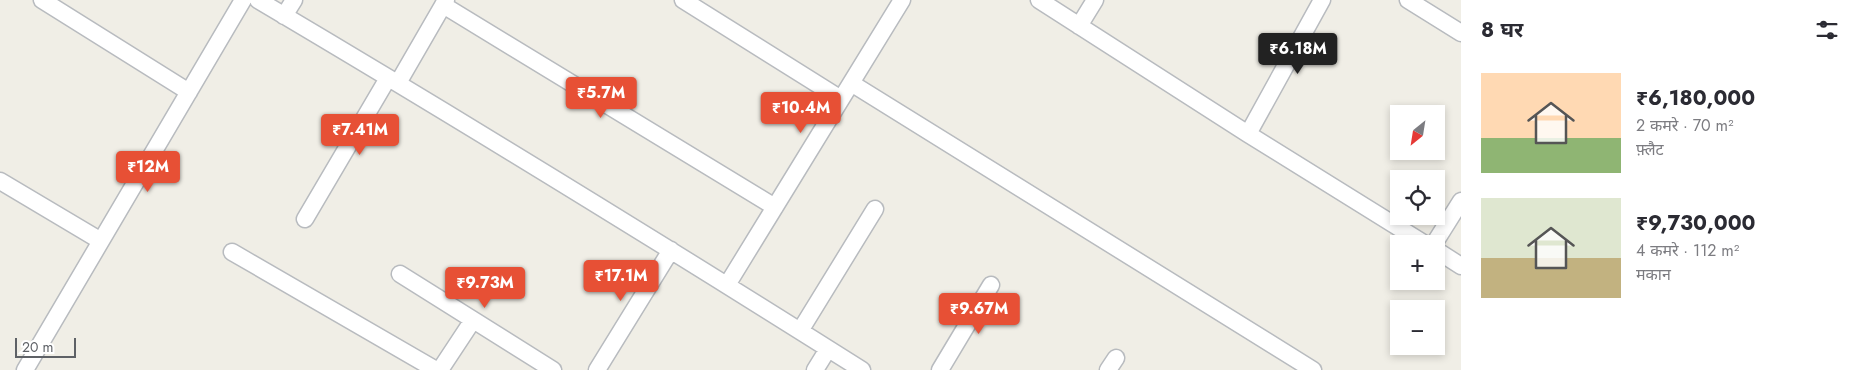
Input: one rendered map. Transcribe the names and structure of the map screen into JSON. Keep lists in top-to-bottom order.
{
  "scale_bar": "20 m",
  "north": "bottom left",
  "page": {
    "heading": "8 घर",
    "price": [
      "₹6.18M",
      "₹5.7M",
      "₹10.4M",
      "₹7.41M",
      "₹12M",
      "₹17.1M",
      "₹9.73M",
      "₹9.67M"
    ],
    "list": [
      {
        "name": "₹6,180,000",
        "note": "2 कमरे · 70 m² · फ़्लैट"
      },
      {
        "name": "₹9,730,000",
        "note": "4 कमरे · 112 m² · मकान"
      }
    ],
    "map_buttons": ["+", "−"],
    "scale": "20 m"
  }
}
